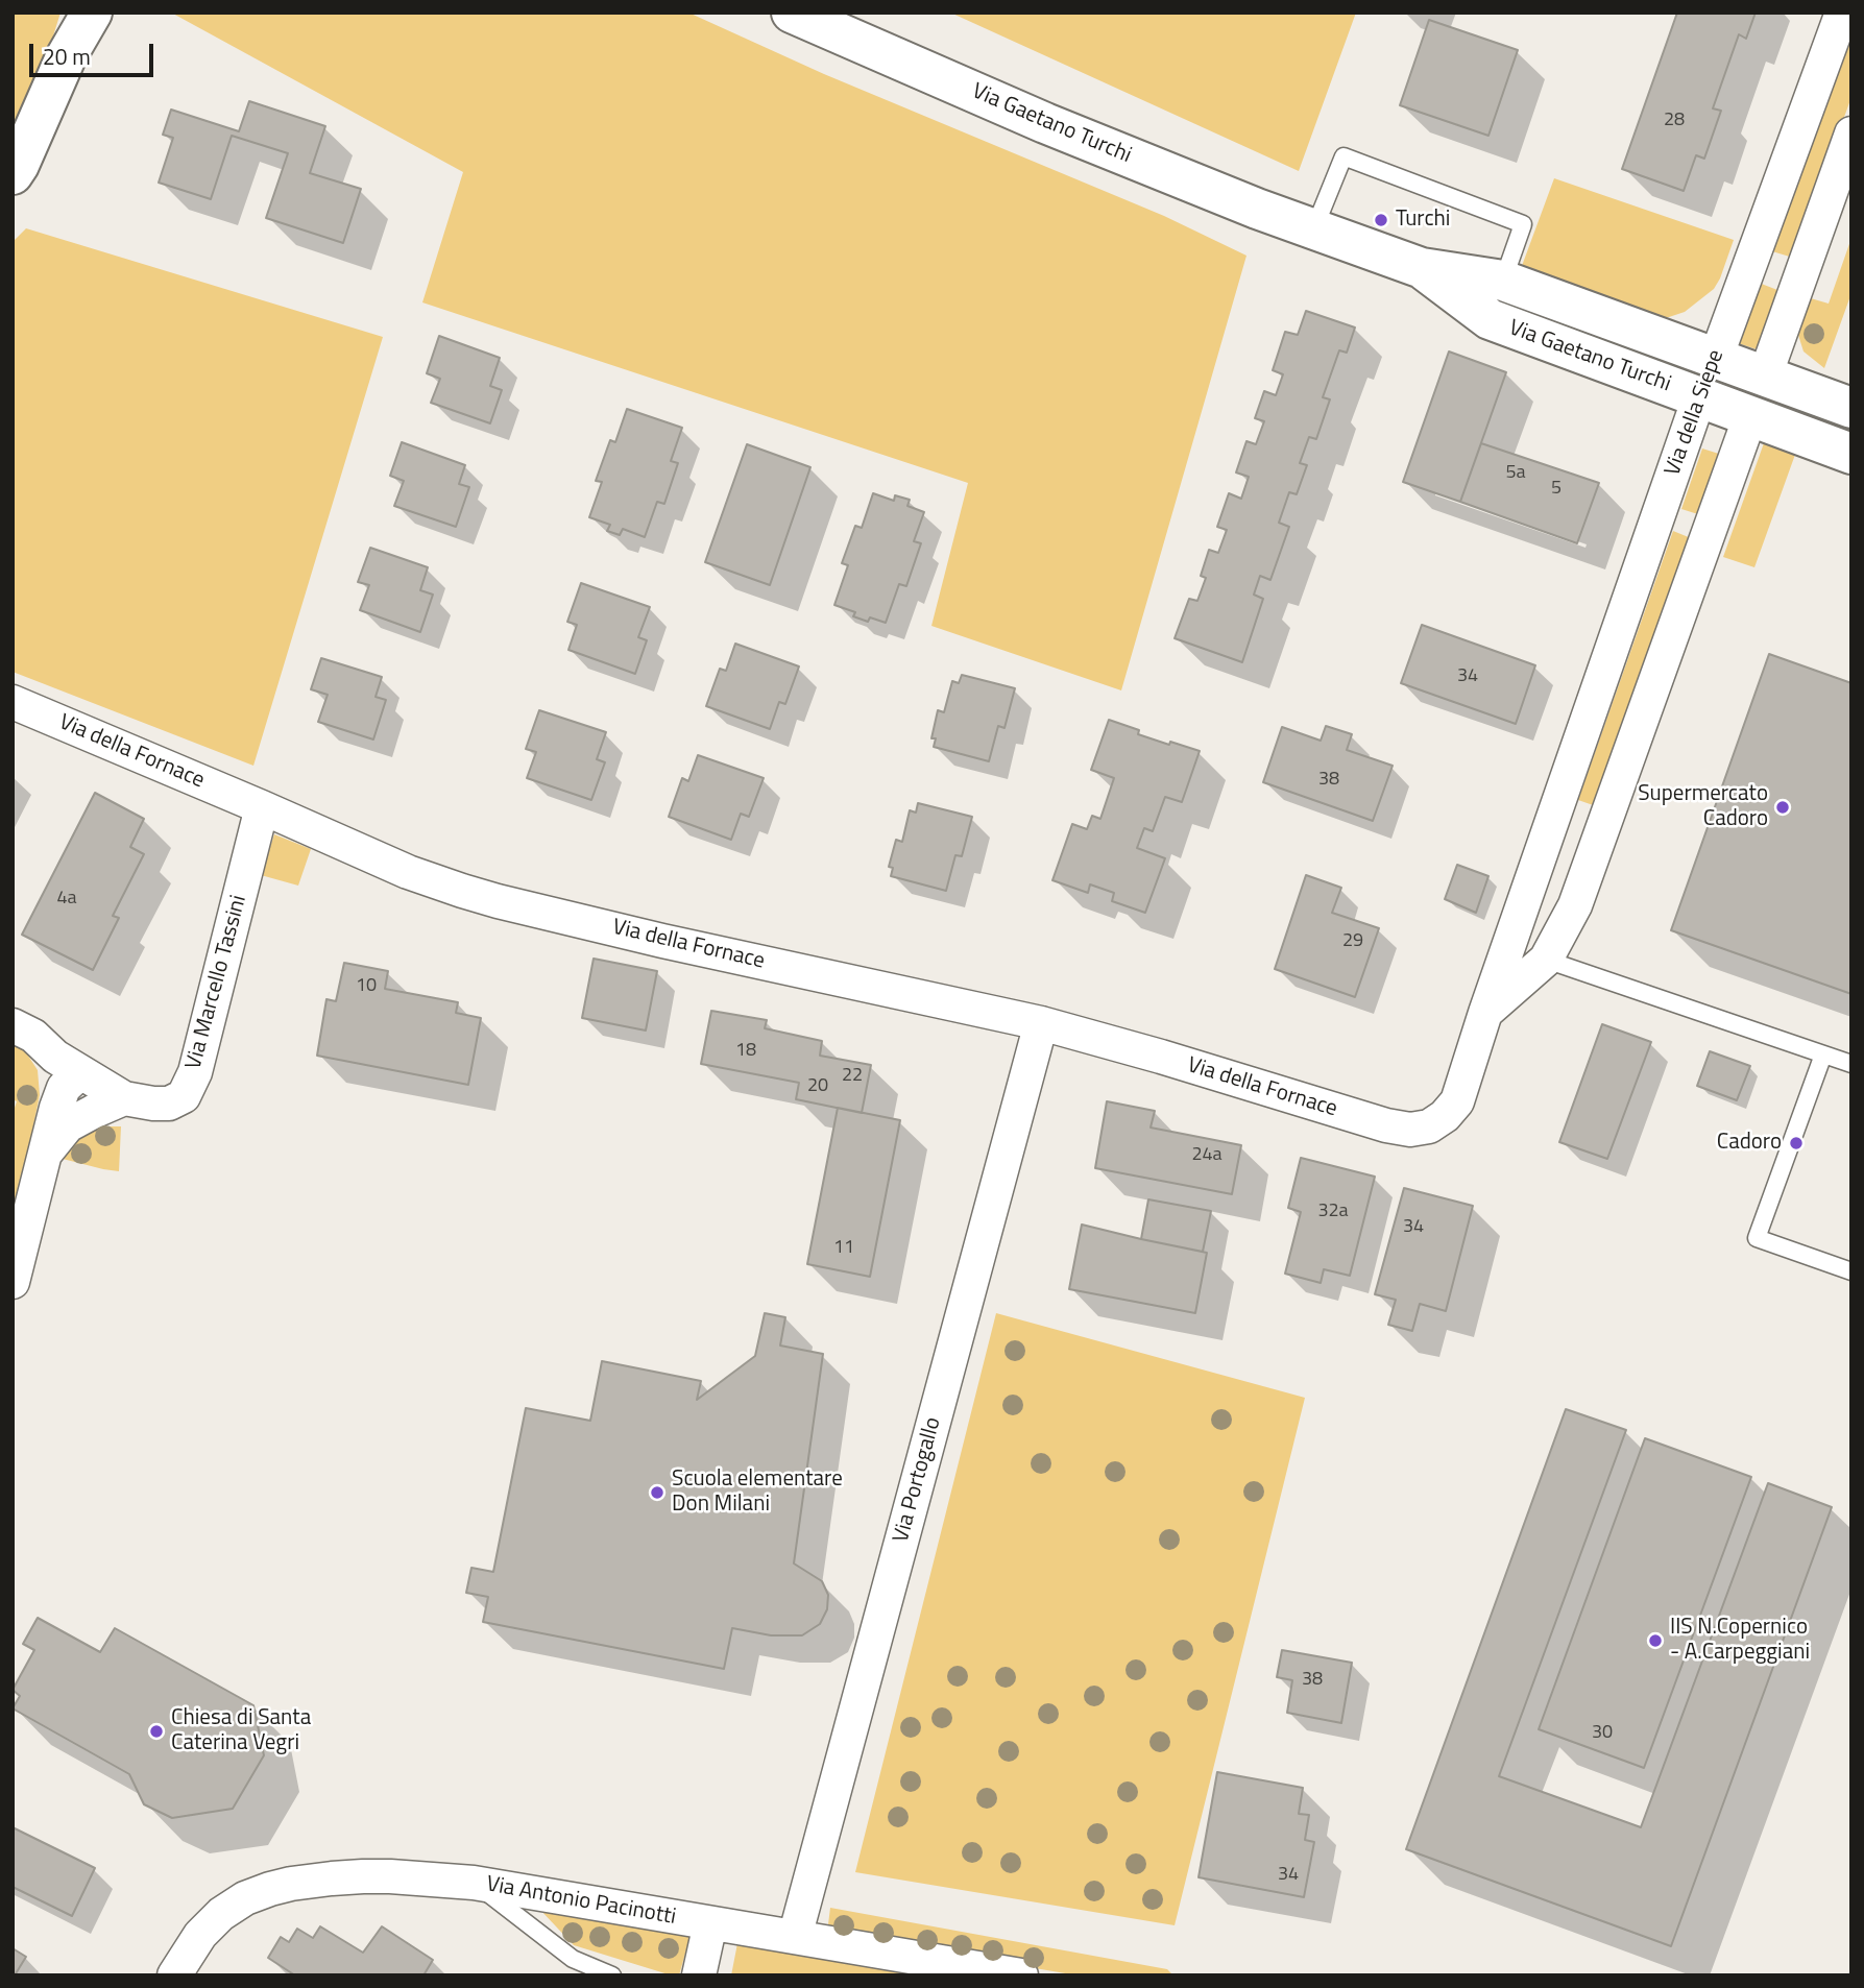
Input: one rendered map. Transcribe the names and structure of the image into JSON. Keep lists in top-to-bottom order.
{
  "streets": {
    "street": [
      "Via Gaetano Turchi",
      "Via della Siepe",
      "Via della Fornace",
      "Via Marcello Tassini",
      "Via Portogallo",
      "Via Antonio Pacinotti"
    ]
  },
  "crossings": [
    ["Via Gaetano Turchi", "Via della Siepe"],
    ["Via della Siepe", "Via della Fornace"],
    ["Via della Fornace", "Via Marcello Tassini"],
    ["Via della Fornace", "Via Portogallo"],
    ["Via Portogallo", "Via Antonio Pacinotti"]
  ],
  "places": [
    "Turchi",
    "Supermercato Cadoro",
    "Cadoro",
    "Scuola elementare Don Milani",
    "IIS N.Copernico - A.Carpeggiani",
    "Chiesa di Santa Caterina Vegri"
  ],
  "house_numbers": [
    "28",
    "5a",
    "5",
    "34",
    "38",
    "4a",
    "29",
    "10",
    "18",
    "22",
    "20",
    "24a",
    "32a",
    "34",
    "11",
    "38",
    "30",
    "34"
  ],
  "scale_bar": "20 m"
}
